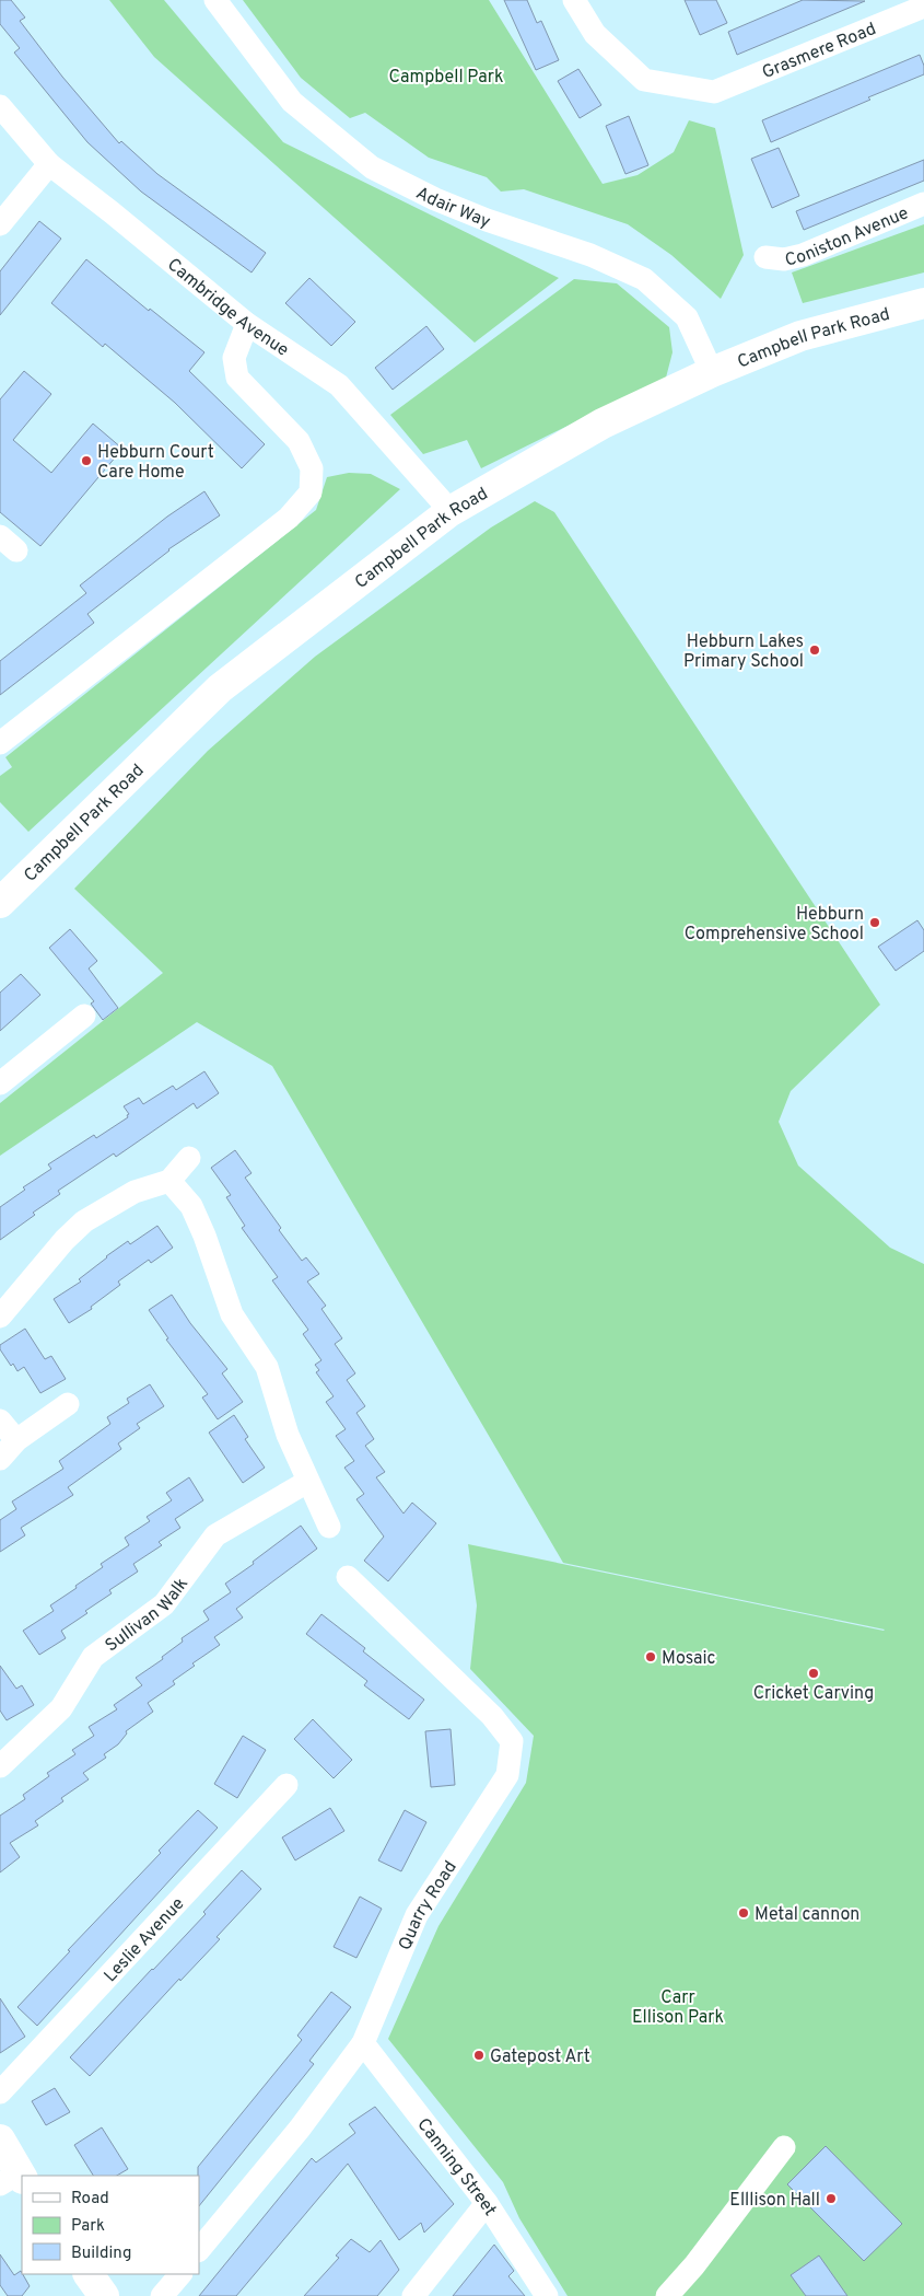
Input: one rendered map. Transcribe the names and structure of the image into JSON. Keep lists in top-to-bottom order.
{
  "streets": {
    "street": [
      "Grasmere Road",
      "Adair Way",
      "Coniston Avenue",
      "Cambridge Avenue",
      "Campbell Park Road",
      "Sullivan Walk",
      "Quarry Road",
      "Leslie Avenue",
      "Canning Street"
    ]
  },
  "crossings": [
    ["Adair Way", "Campbell Park Road"],
    ["Cambridge Avenue", "Campbell Park Road"],
    ["Quarry Road", "Canning Street"]
  ],
  "parks": ["Campbell Park", "Carr Ellison Park"],
  "places": [
    "Hebburn Court Care Home",
    "Hebburn Lakes Primary School",
    "Hebburn Comprehensive School",
    "Mosaic",
    "Cricket Carving",
    "Metal cannon",
    "Gatepost Art",
    "Elllison Hall"
  ],
  "legend": ["Road", "Park", "Building"]
}
